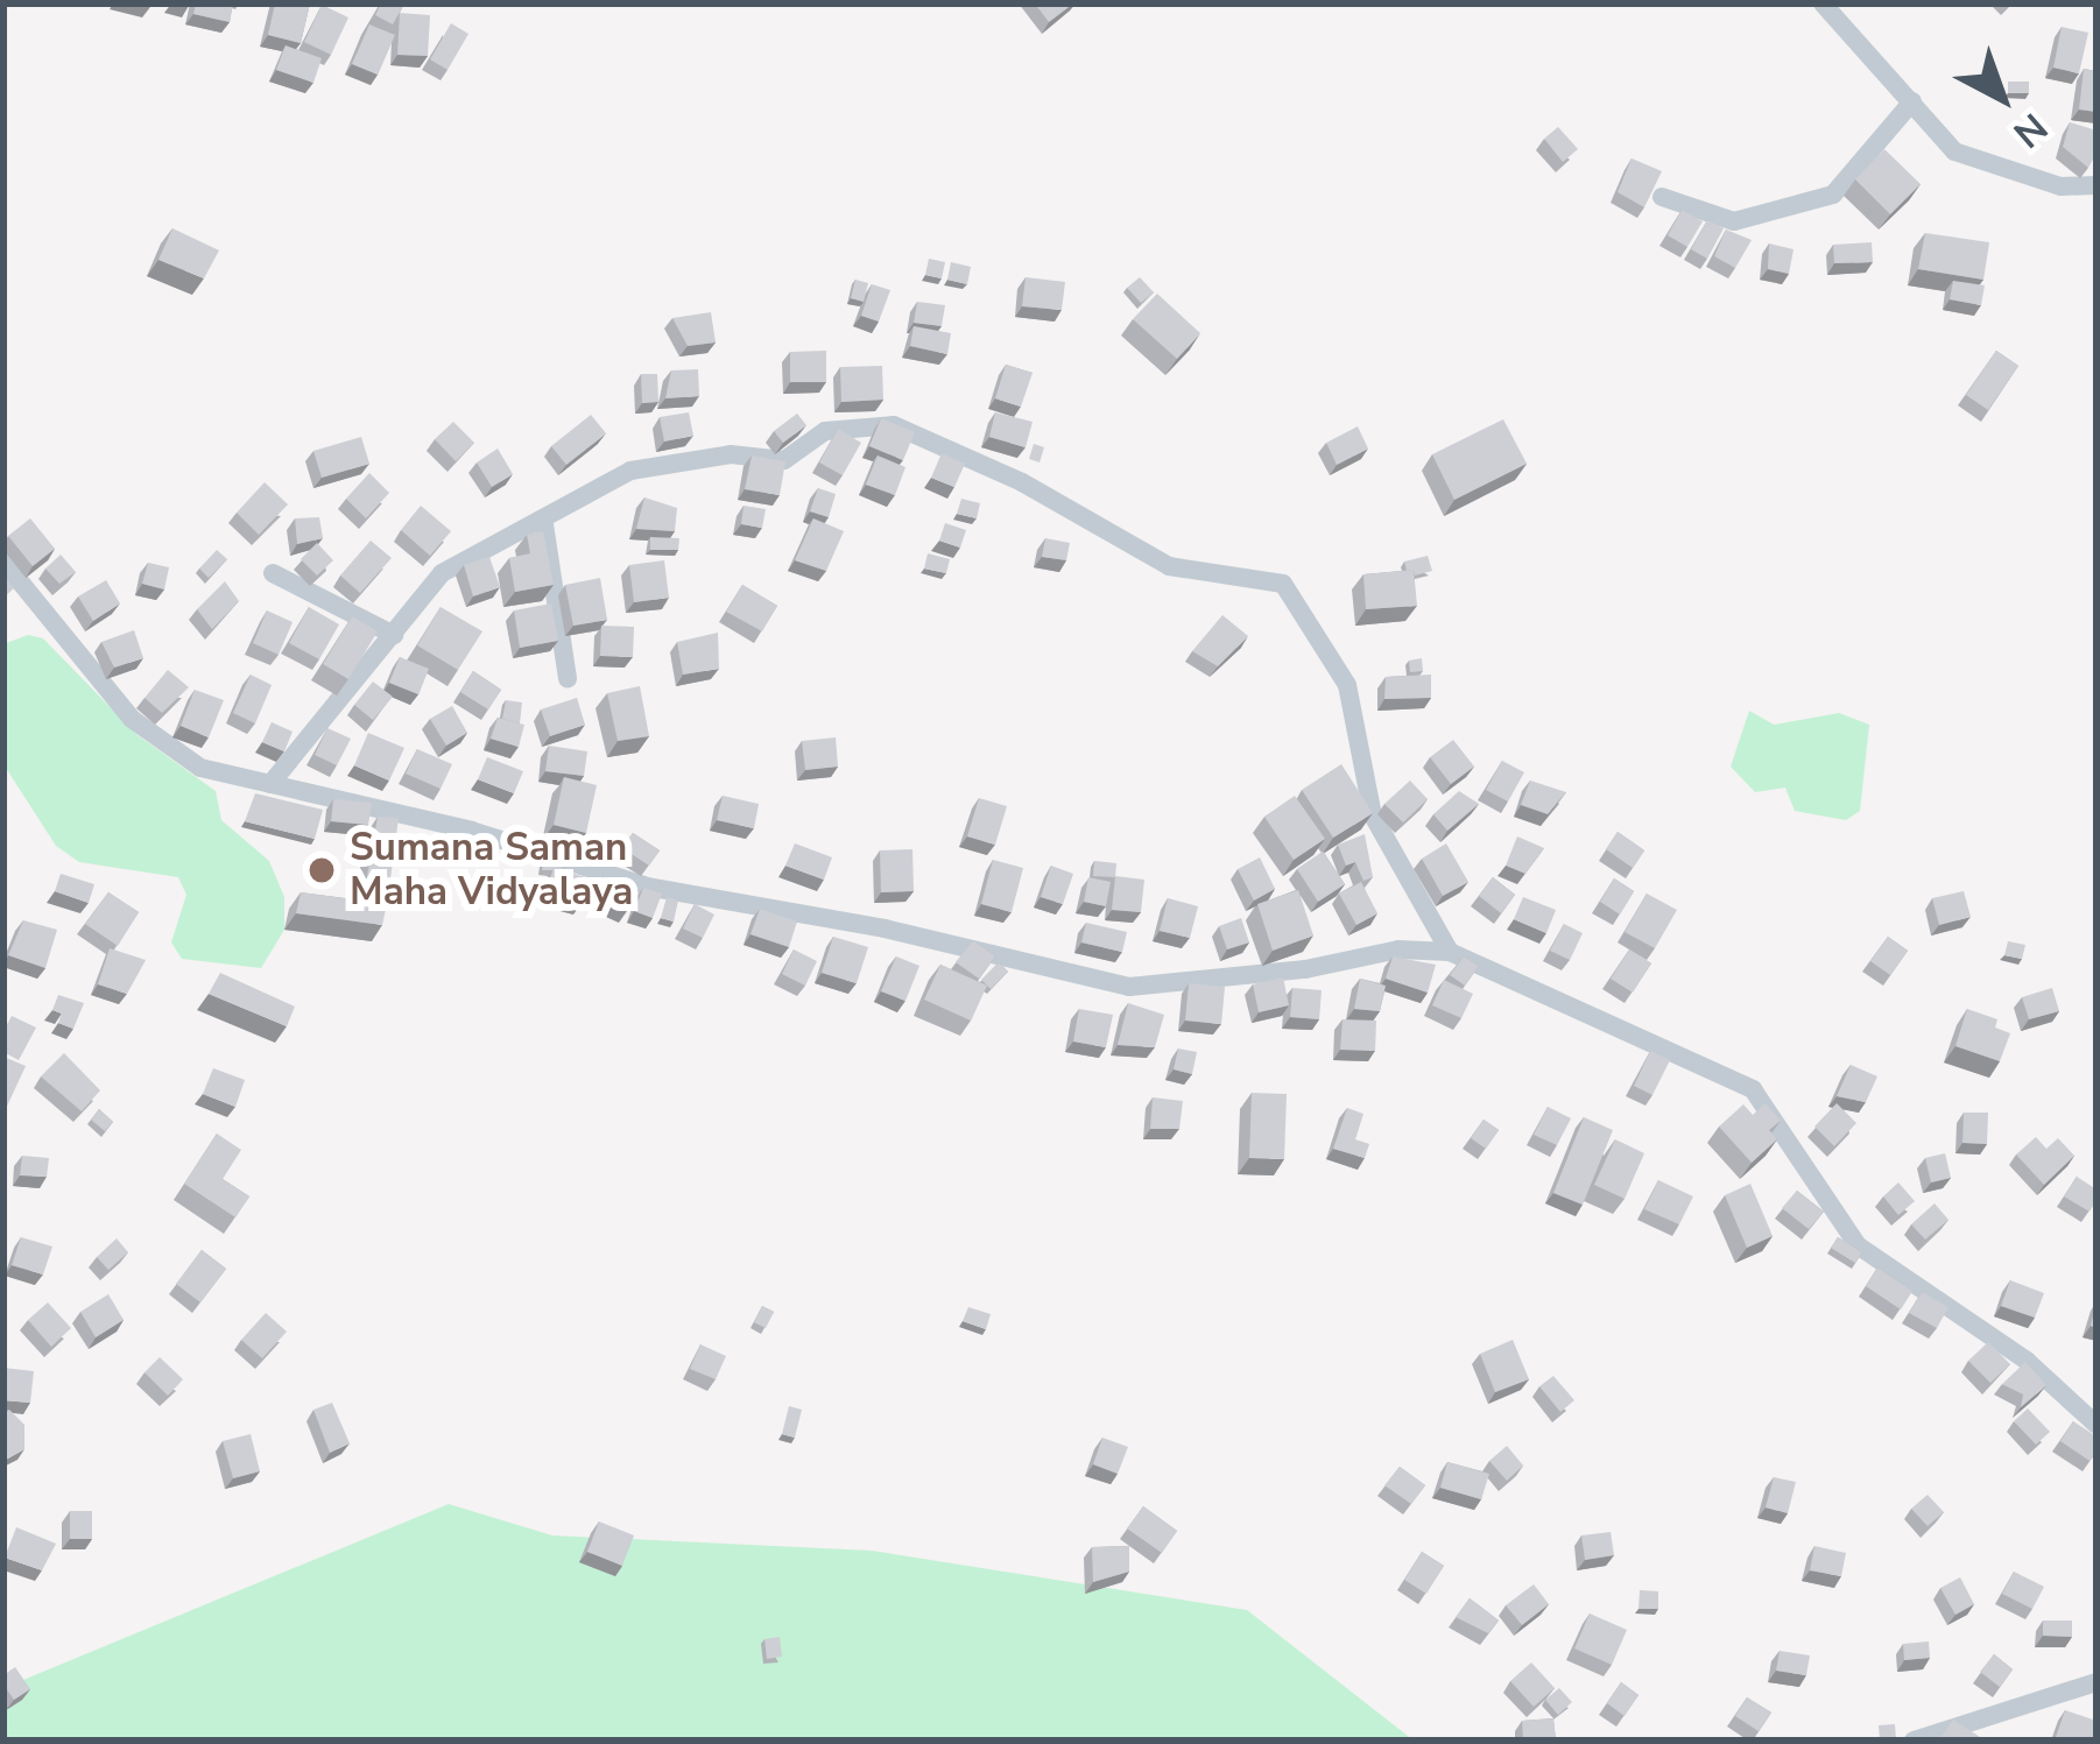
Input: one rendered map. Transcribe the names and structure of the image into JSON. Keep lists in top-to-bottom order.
{
  "places": ["Sumana Saman Maha Vidyalaya"],
  "north": "bottom right"
}
